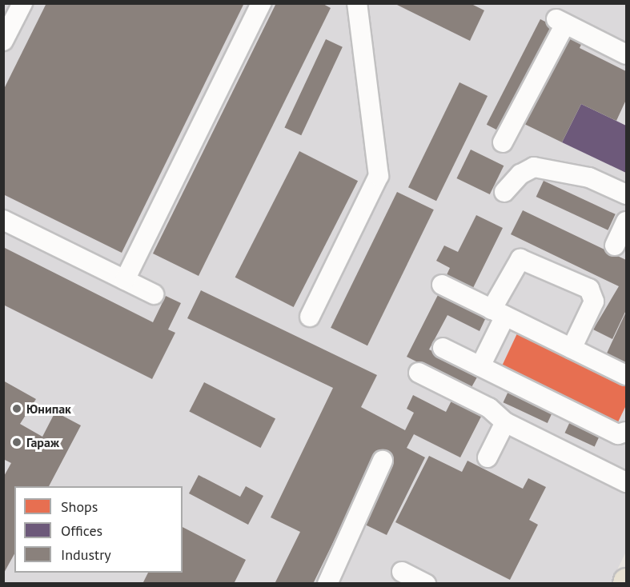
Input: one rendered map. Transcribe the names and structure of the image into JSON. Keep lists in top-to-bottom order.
{
  "places": ["Юнипак", "Гараж"],
  "legend": ["Shops", "Offices", "Industry"]
}
